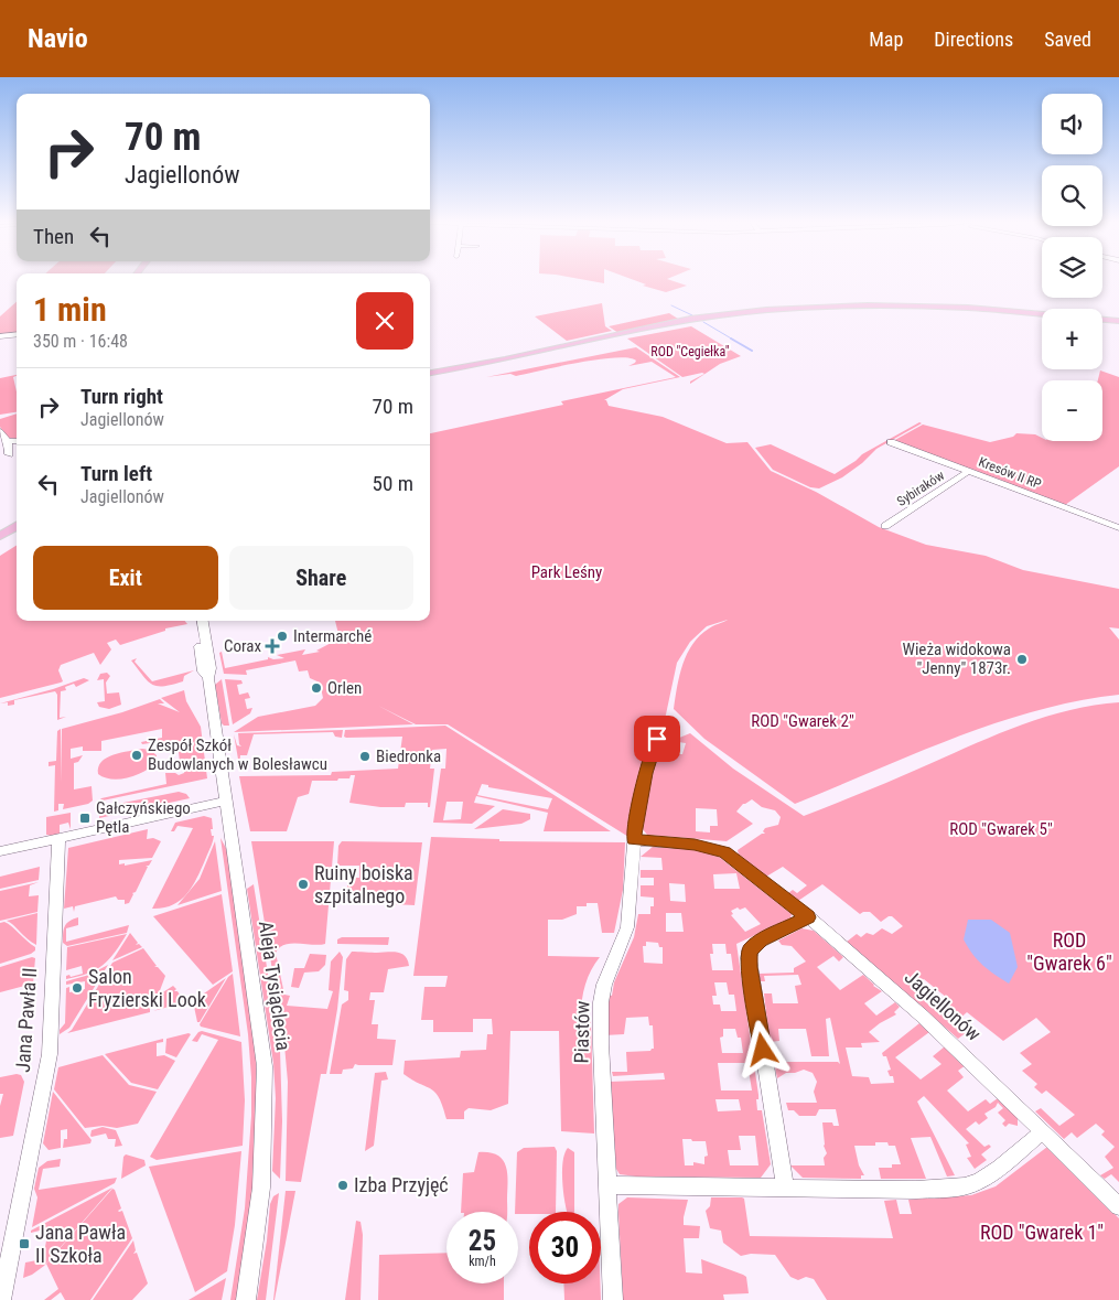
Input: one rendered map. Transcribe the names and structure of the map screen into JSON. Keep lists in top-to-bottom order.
{
  "streets": {
    "street": [
      "Kresów II RP",
      "Sybiraków",
      "Aleja Tysiąclecia",
      "Jagiellonów",
      "Jana Pawła II",
      "Piastów"
    ]
  },
  "crossings": [
    ["Kresów II RP", "Sybiraków"],
    ["Jagiellonów", "Piastów"]
  ],
  "parks": [
    "ROD \"Cegiełka\"",
    "Park Leśny",
    "ROD \"Gwarek 2\"",
    "ROD \"Gwarek 5\"",
    "ROD \"Gwarek 6\"",
    "ROD \"Gwarek 1\""
  ],
  "places": {
    "other": [
      "Intermarché",
      "Wieża widokowa \"Jenny\" 1873r.",
      "Orlen",
      "Zespół Szkół Budowlanych w Bolesławcu",
      "Biedronka",
      "Ruiny boiska szpitalnego",
      "Salon Fryzierski Look",
      "Izba Przyjęć"
    ],
    "health": ["Corax"],
    "transit": ["Gałczyńskiego Pętla", "Jana Pawła II Szkoła"]
  },
  "page": {
    "header": "Navio",
    "nav": ["Map", "Directions", "Saved"],
    "map_buttons": ["+", "−"],
    "turn": ["70 m", "Jagiellonów"],
    "then": "Then",
    "heading": ["1 min", "350 m · 16:48"],
    "list": [
      {
        "name": "Turn right",
        "note": "Jagiellonów",
        "value": "70 m"
      },
      {
        "name": "Turn left",
        "note": "Jagiellonów",
        "value": "50 m"
      }
    ],
    "buttons": ["Exit", "Share"],
    "speed": "25 km/h",
    "limit": "30"
  }
}
